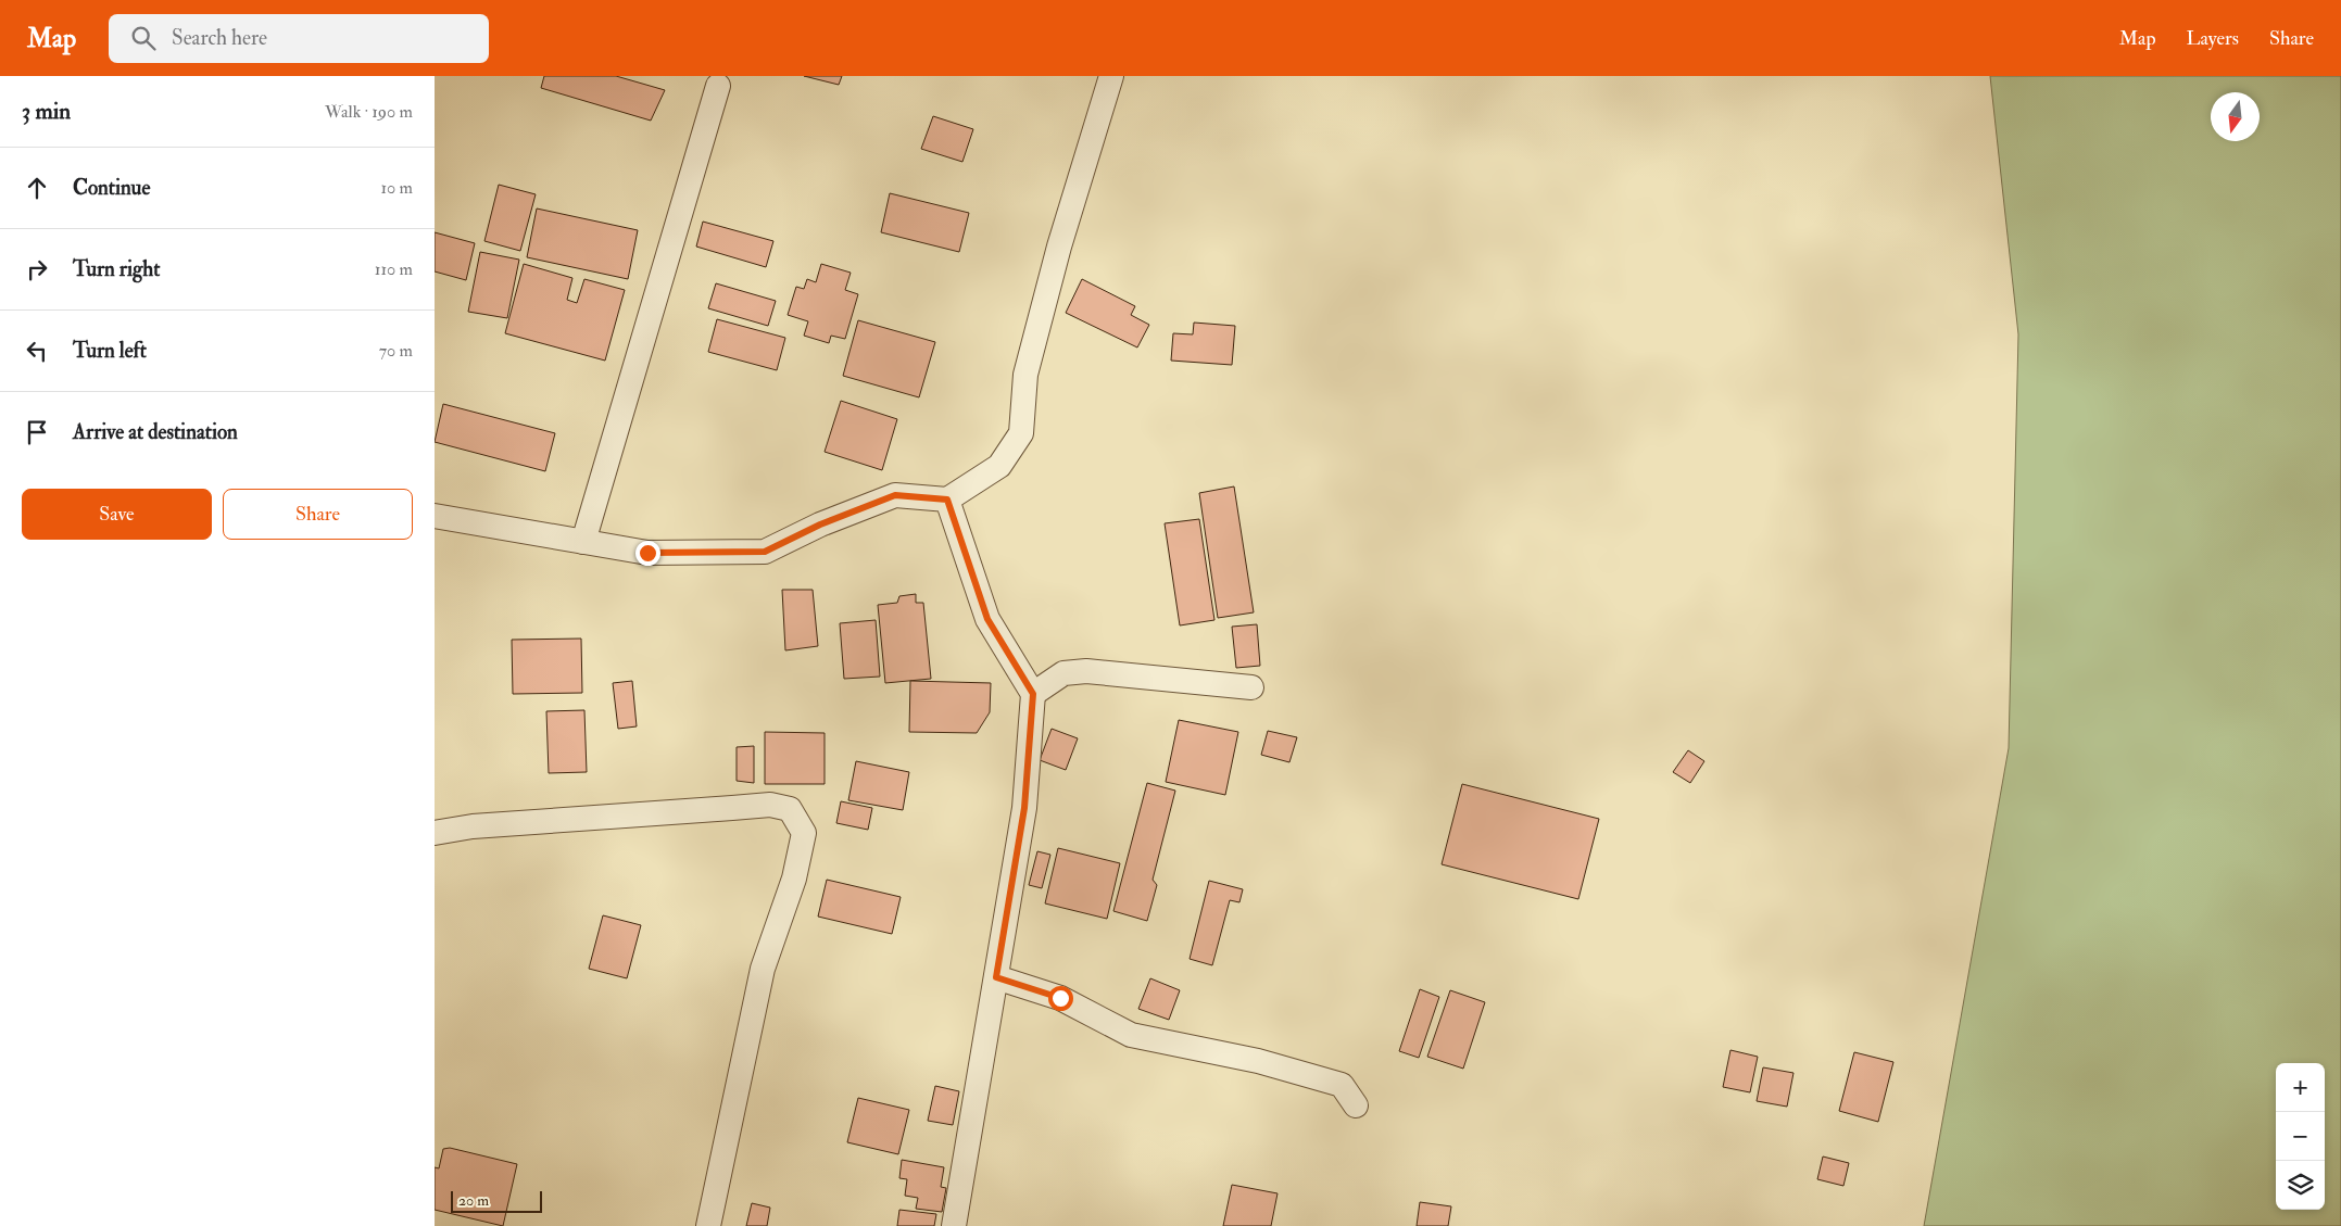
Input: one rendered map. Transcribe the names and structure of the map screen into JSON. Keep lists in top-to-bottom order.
{
  "scale_bar": "20 m",
  "north": "bottom",
  "page": {
    "header": "Map",
    "search": "Search here",
    "nav": ["Map", "Layers", "Share"],
    "heading": ["3 min", "Walk · 190 m"],
    "list": [
      ["Continue", "10 m"],
      ["Turn right", "110 m"],
      ["Turn left", "70 m"],
      "Arrive at destination"
    ],
    "buttons": ["Save", "Share"],
    "map_buttons": ["+", "−"],
    "scale": "20 m"
  }
}
